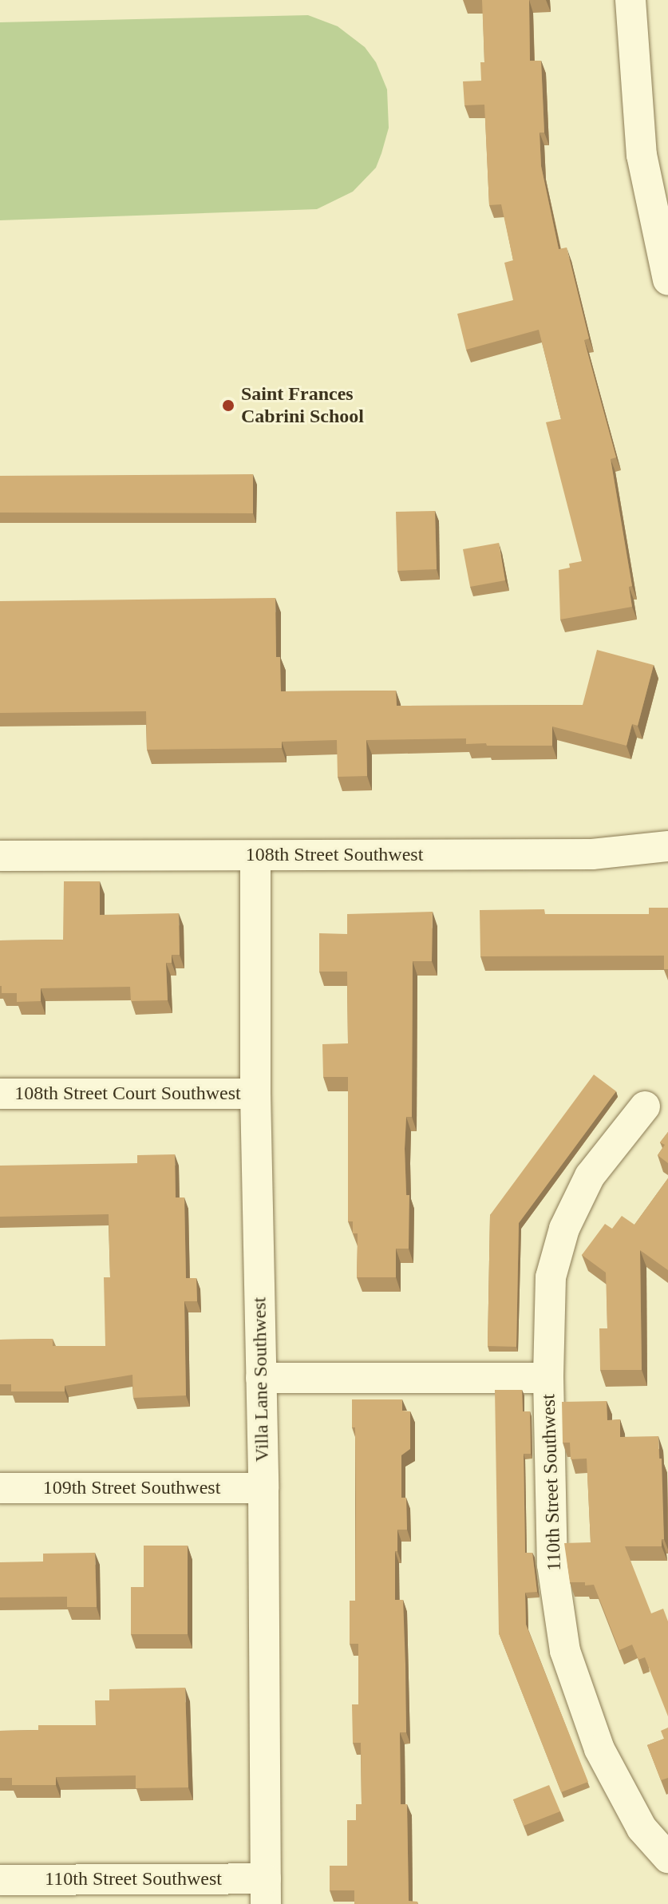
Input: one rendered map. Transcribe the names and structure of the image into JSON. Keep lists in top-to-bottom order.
{
  "streets": {
    "street": [
      "108th Street Southwest",
      "108th Street Court Southwest",
      "Villa Lane Southwest",
      "110th Street Southwest",
      "109th Street Southwest"
    ]
  },
  "crossings": [
    ["108th Street Southwest", "Villa Lane Southwest"],
    ["108th Street Court Southwest", "Villa Lane Southwest"],
    ["Villa Lane Southwest", "110th Street Southwest"],
    ["Villa Lane Southwest", "109th Street Southwest"]
  ],
  "places": ["Saint Frances Cabrini School"]
}
